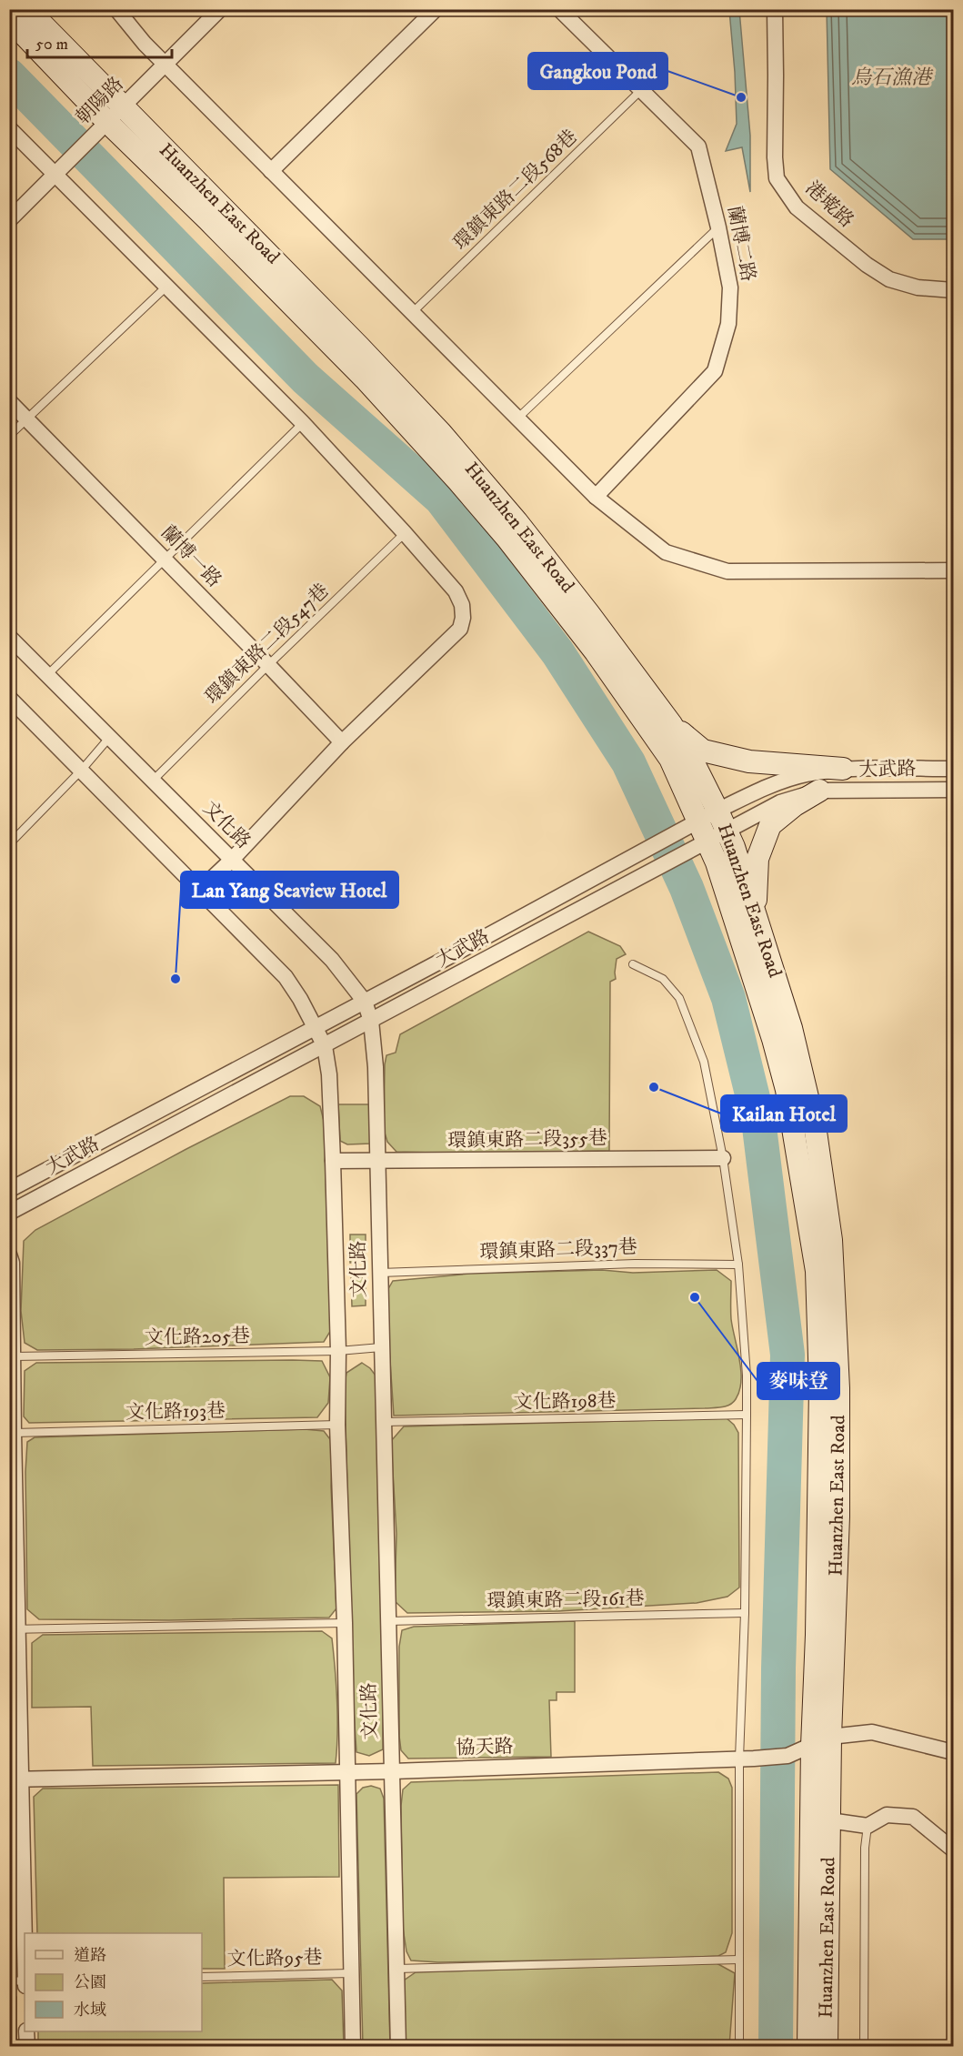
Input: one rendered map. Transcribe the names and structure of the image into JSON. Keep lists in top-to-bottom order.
{
  "streets": {
    "street": [
      "朝陽路",
      "Huanzhen East Road",
      "港墘路",
      "蘭博二路",
      "蘭博一路",
      "大武路",
      "文化路",
      "環鎮東路二段355巷",
      "協天路"
    ],
    "lane": [
      "環鎮東路二段568巷",
      "環鎮東路二段547巷",
      "環鎮東路二段337巷",
      "文化路205巷",
      "文化路198巷",
      "文化路193巷",
      "環鎮東路二段161巷",
      "文化路95巷"
    ]
  },
  "crossings": [
    ["朝陽路", "Huanzhen East Road"],
    ["環鎮東路二段568巷", "蘭博二路"],
    ["Huanzhen East Road", "大武路"],
    ["Huanzhen East Road", "協天路"],
    ["蘭博一路", "環鎮東路二段547巷"],
    ["環鎮東路二段547巷", "文化路"],
    ["大武路", "文化路"],
    ["文化路", "環鎮東路二段355巷"],
    ["文化路", "環鎮東路二段337巷"],
    ["文化路", "文化路205巷"],
    ["文化路", "文化路198巷"],
    ["文化路", "環鎮東路二段161巷"],
    ["文化路", "協天路"]
  ],
  "water": ["烏石漁港"],
  "places": [
    "Gangkou Pond",
    "Lan Yang Seaview Hotel",
    "Kailan Hotel",
    "麥味登"
  ],
  "legend": ["道路", "公園", "水域"],
  "scale_bar": "50 m"
}
